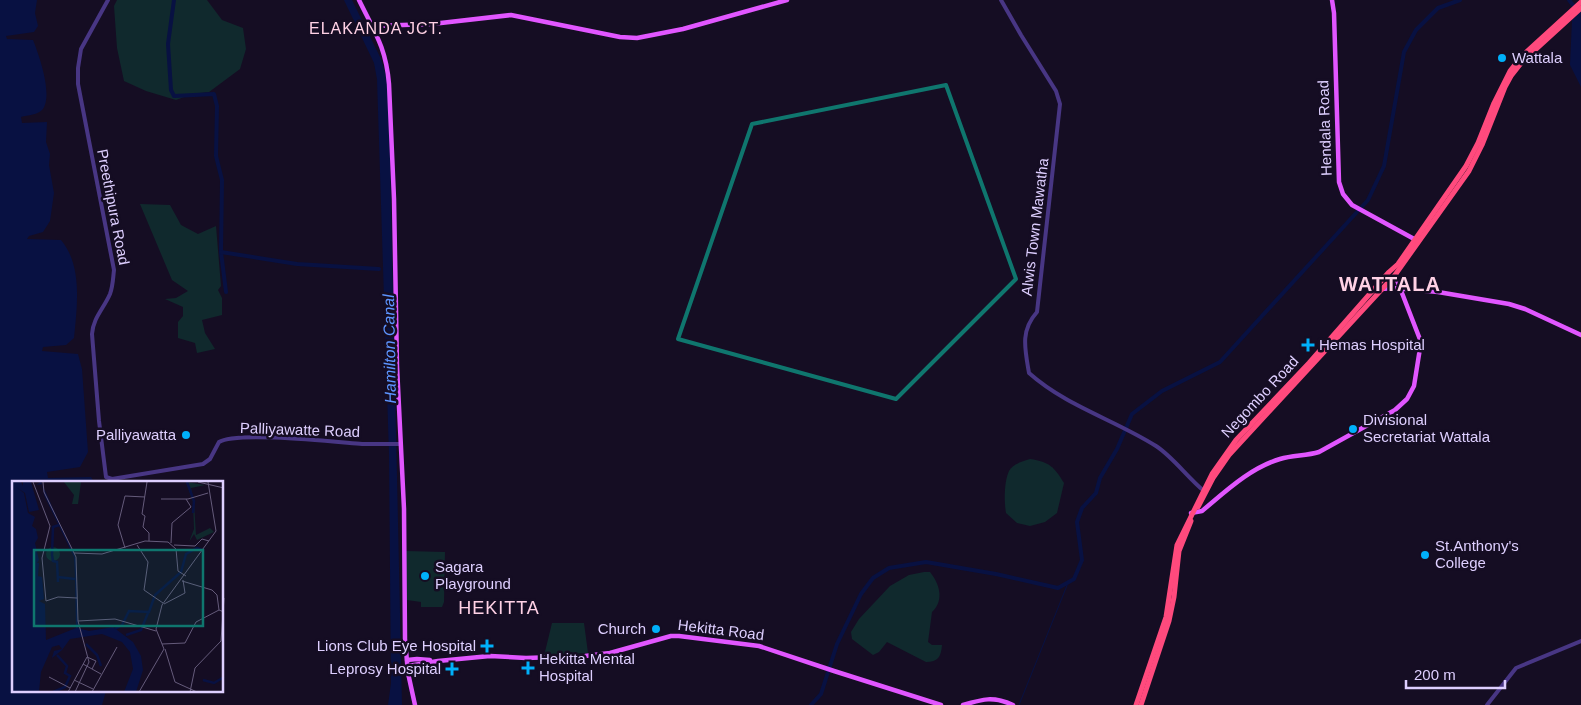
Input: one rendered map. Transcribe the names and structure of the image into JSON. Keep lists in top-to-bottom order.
{
  "streets": {
    "highway": ["Negombo Road"],
    "main road": ["Hendala Road", "Hekitta Road"],
    "street": ["Preethipura Road", "Alwis Town Mawatha", "Palliyawatte Road"]
  },
  "crossings": [
    ["Hendala Road", "Negombo Road"],
    ["Preethipura Road", "Palliyawatte Road"],
    ["Alwis Town Mawatha", "Negombo Road"]
  ],
  "districts": ["ELAKANDA JCT.", "WATTALA", "HEKITTA"],
  "water": ["Hamilton Canal"],
  "places": {
    "other": [
      "Wattala",
      "Divisional Secretariat Wattala",
      "Palliyawatta",
      "St.Anthony's College",
      "Sagara Playground",
      "Church"
    ],
    "health": [
      "Hemas Hospital",
      "Lions Club Eye Hospital",
      "Hekitta Mental Hospital",
      "Leprosy Hospital"
    ]
  },
  "scale_bar": "200 m"
}
